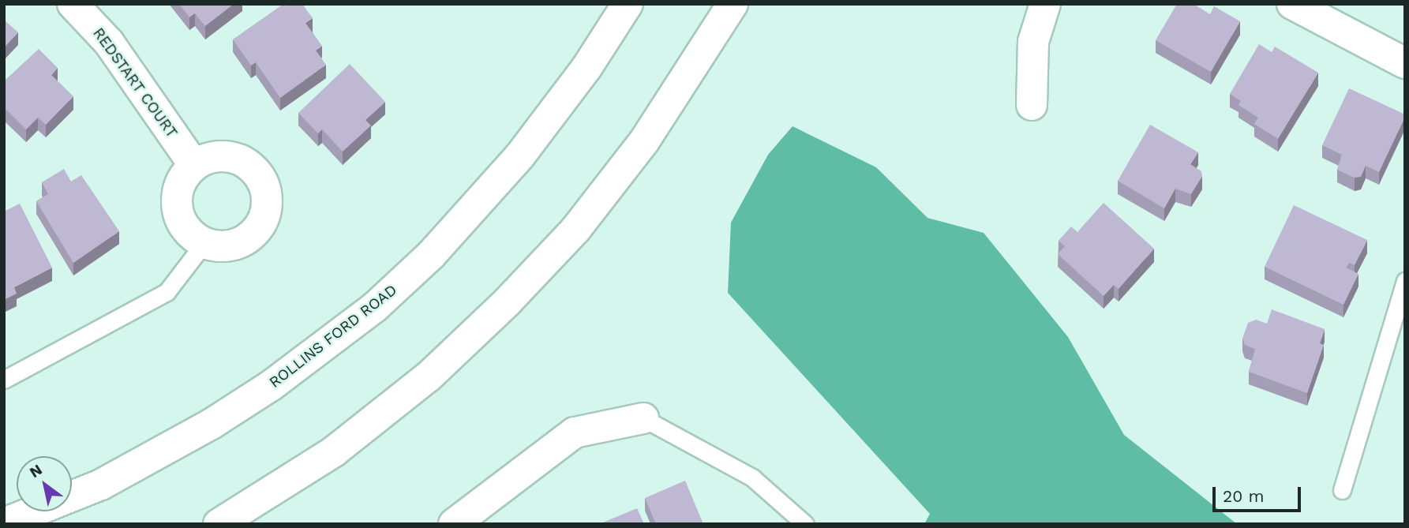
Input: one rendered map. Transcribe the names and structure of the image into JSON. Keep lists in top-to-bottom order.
{
  "streets": {
    "main road": ["REDSTART COURT", "ROLLINS FORD ROAD"]
  },
  "scale_bar": "20 m",
  "north": "top left"
}
